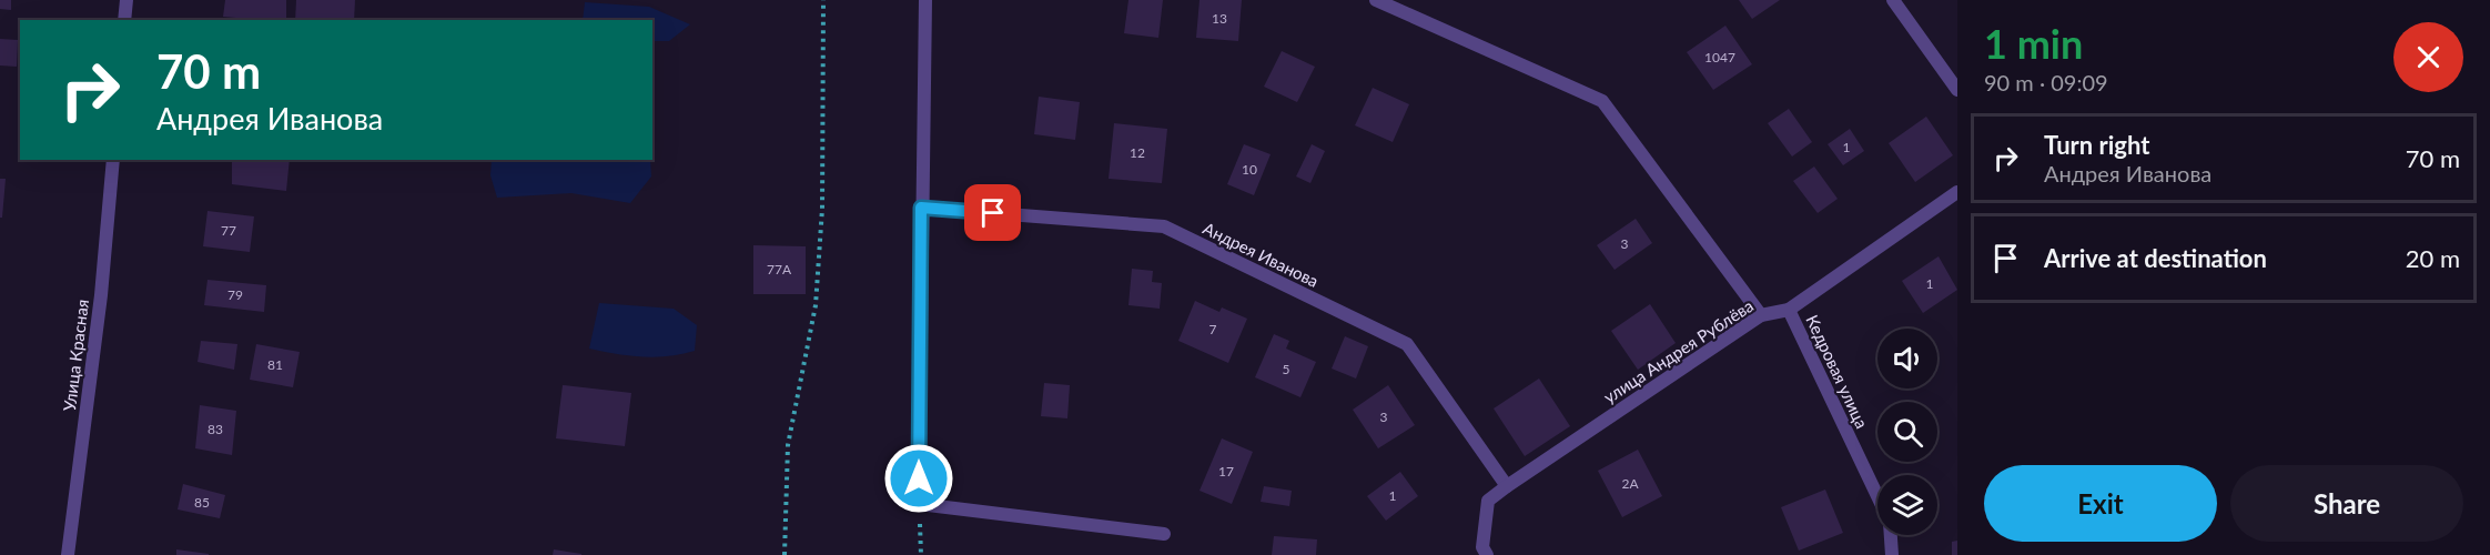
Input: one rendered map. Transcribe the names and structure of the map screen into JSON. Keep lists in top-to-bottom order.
{
  "streets": {
    "street": [
      "Андрея Иванова",
      "улица Андрея Рублёва",
      "Улица Красная",
      "Кедровая улица"
    ]
  },
  "crossings": [
    ["Андрея Иванова", "улица Андрея Рублёва"],
    ["улица Андрея Рублёва", "Кедровая улица"]
  ],
  "house_numbers": [
    "13",
    "1047",
    "1",
    "12",
    "10",
    "77",
    "3",
    "77А",
    "1",
    "79",
    "7",
    "81",
    "5",
    "3",
    "83",
    "17",
    "2А",
    "1",
    "85"
  ],
  "page": {
    "heading": ["1 min", "90 m · 09:09"],
    "turn": ["70 m", "Андрея Иванова"],
    "list": [
      {
        "name": "Turn right",
        "note": "Андрея Иванова",
        "value": "70 m"
      },
      {
        "name": "Arrive at destination",
        "value": "20 m"
      }
    ],
    "buttons": ["Exit", "Share"]
  }
}
